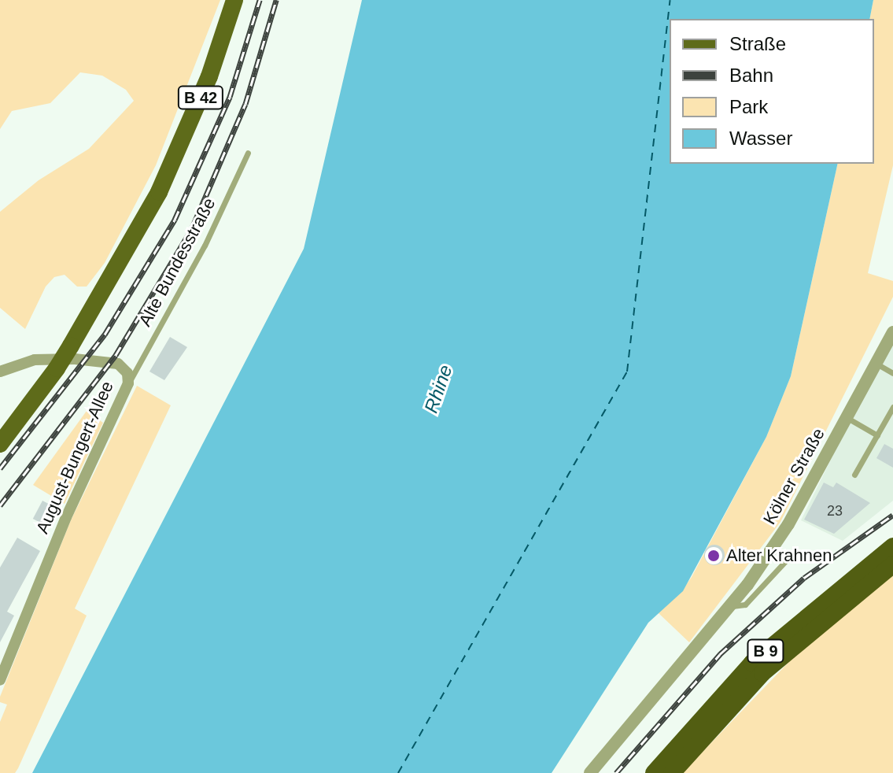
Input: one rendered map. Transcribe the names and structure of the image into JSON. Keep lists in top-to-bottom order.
{
  "streets": {
    "highway": ["B 9"],
    "main road": ["B 42"],
    "street": ["August-Bungert-Allee", "Kölner Straße"],
    "lane": ["Alte Bundesstraße"]
  },
  "crossings": [
    ["Alte Bundesstraße", "August-Bungert-Allee"]
  ],
  "water": ["Rhine"],
  "places": ["Alter Krahnen"],
  "house_numbers": ["23"],
  "legend": [
    "Straße",
    "Bahn",
    "Park",
    "Wasser"
  ]
}
